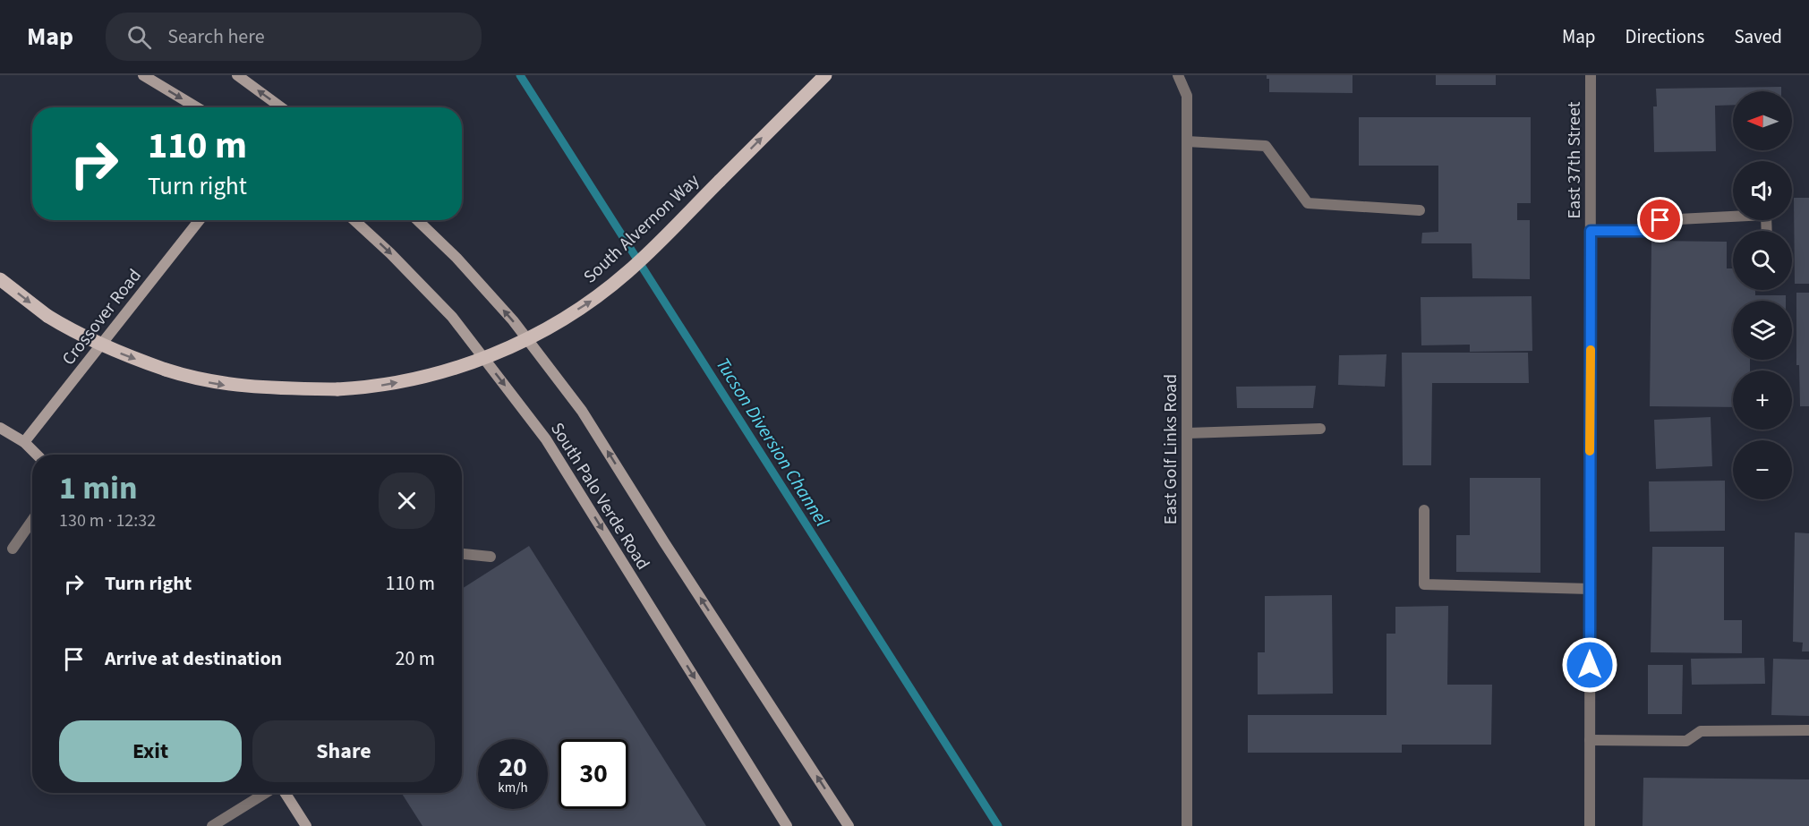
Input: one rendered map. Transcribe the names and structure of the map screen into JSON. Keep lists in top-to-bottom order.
{
  "streets": {
    "main road": ["South Alvernon Way", "Crossover Road", "South Palo Verde Road"],
    "street": ["East 37th Street", "East Golf Links Road"]
  },
  "one_way": ["South Alvernon Way"],
  "water": ["Tucson Diversion Channel"],
  "north": "left",
  "page": {
    "header": "Map",
    "search": "Search here",
    "nav": ["Map", "Directions", "Saved"],
    "map_buttons": ["+", "−"],
    "turn": ["110 m", "Turn right"],
    "heading": ["1 min", "130 m · 12:32"],
    "list": [
      {
        "name": "Turn right",
        "value": "110 m"
      },
      {
        "name": "Arrive at destination",
        "value": "20 m"
      }
    ],
    "buttons": ["Exit", "Share"],
    "speed": "20 km/h",
    "limit": "30"
  }
}
